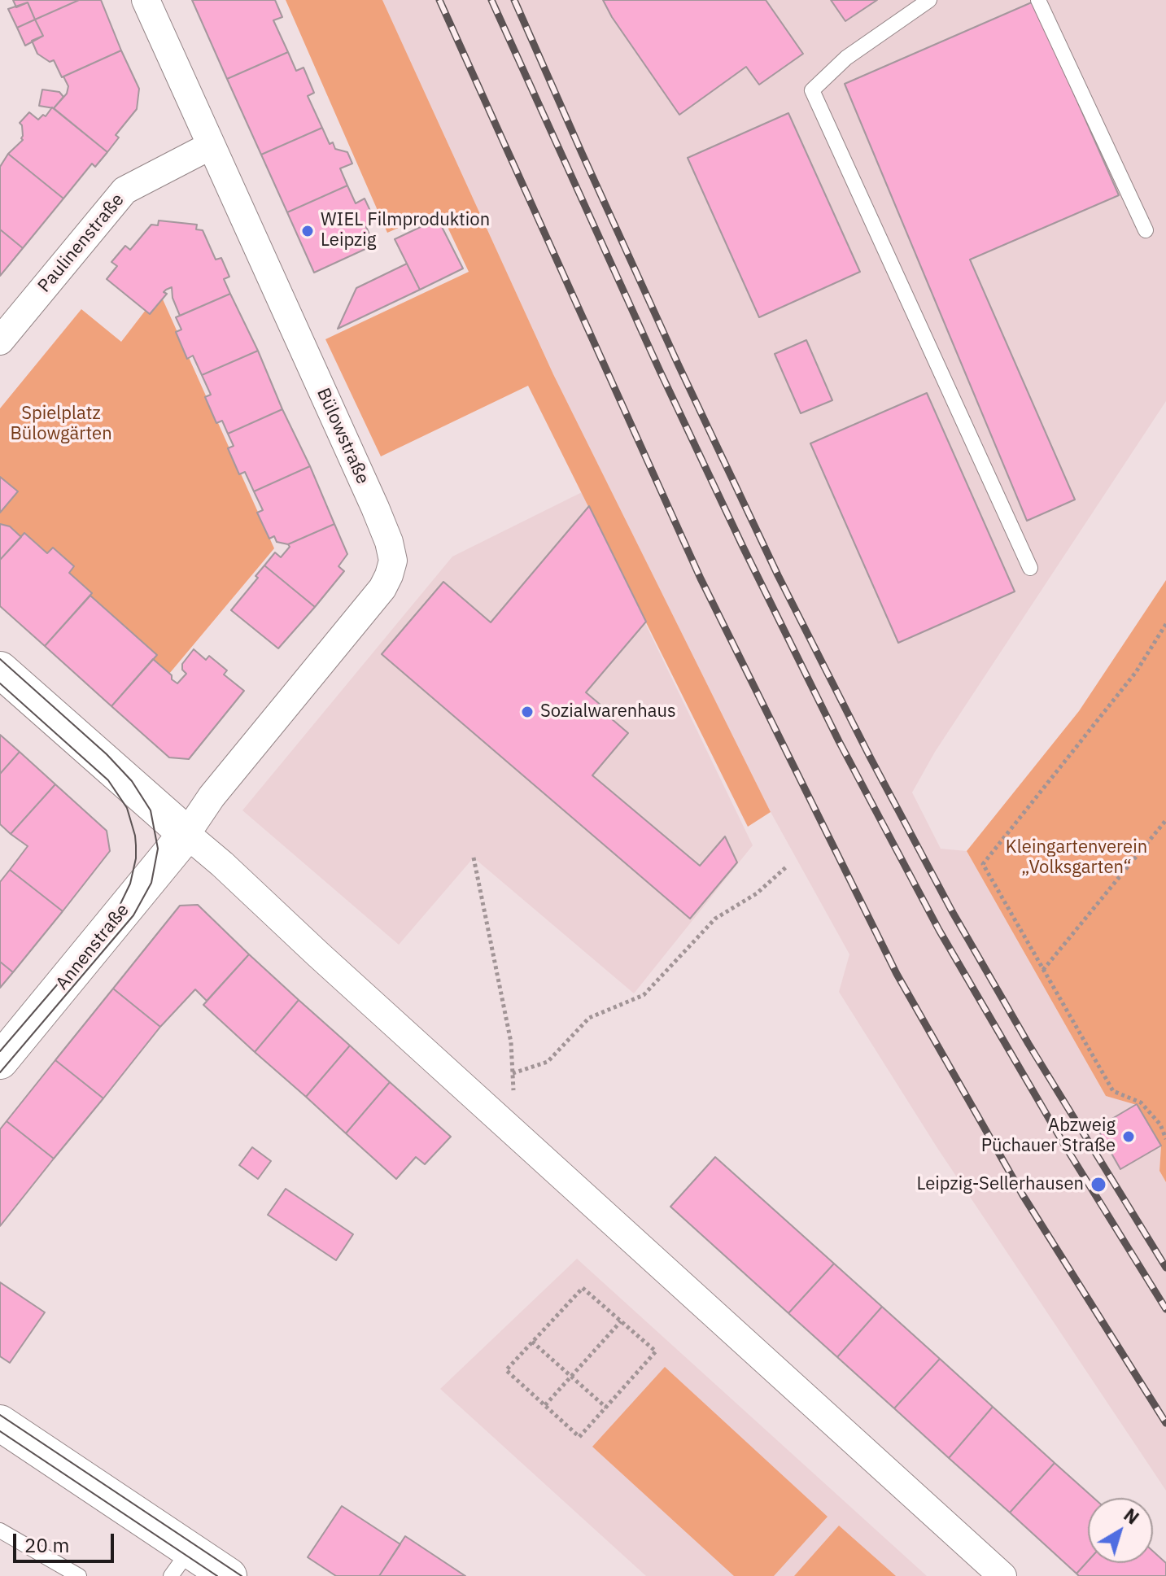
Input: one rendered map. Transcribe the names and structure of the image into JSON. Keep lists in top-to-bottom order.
{
  "streets": {
    "main road": ["Annenstraße"],
    "street": ["Paulinenstraße", "Bülowstraße"]
  },
  "crossings": [
    ["Paulinenstraße", "Bülowstraße"],
    ["Bülowstraße", "Annenstraße"]
  ],
  "parks": ["Spielplatz Bülowgärten", "Kleingartenverein „Volksgarten“"],
  "places": [
    "WIEL Filmproduktion Leipzig",
    "Sozialwarenhaus",
    "Abzweig Püchauer Straße",
    "Leipzig-Sellerhausen"
  ],
  "scale_bar": "20 m",
  "north": "top right"
}
